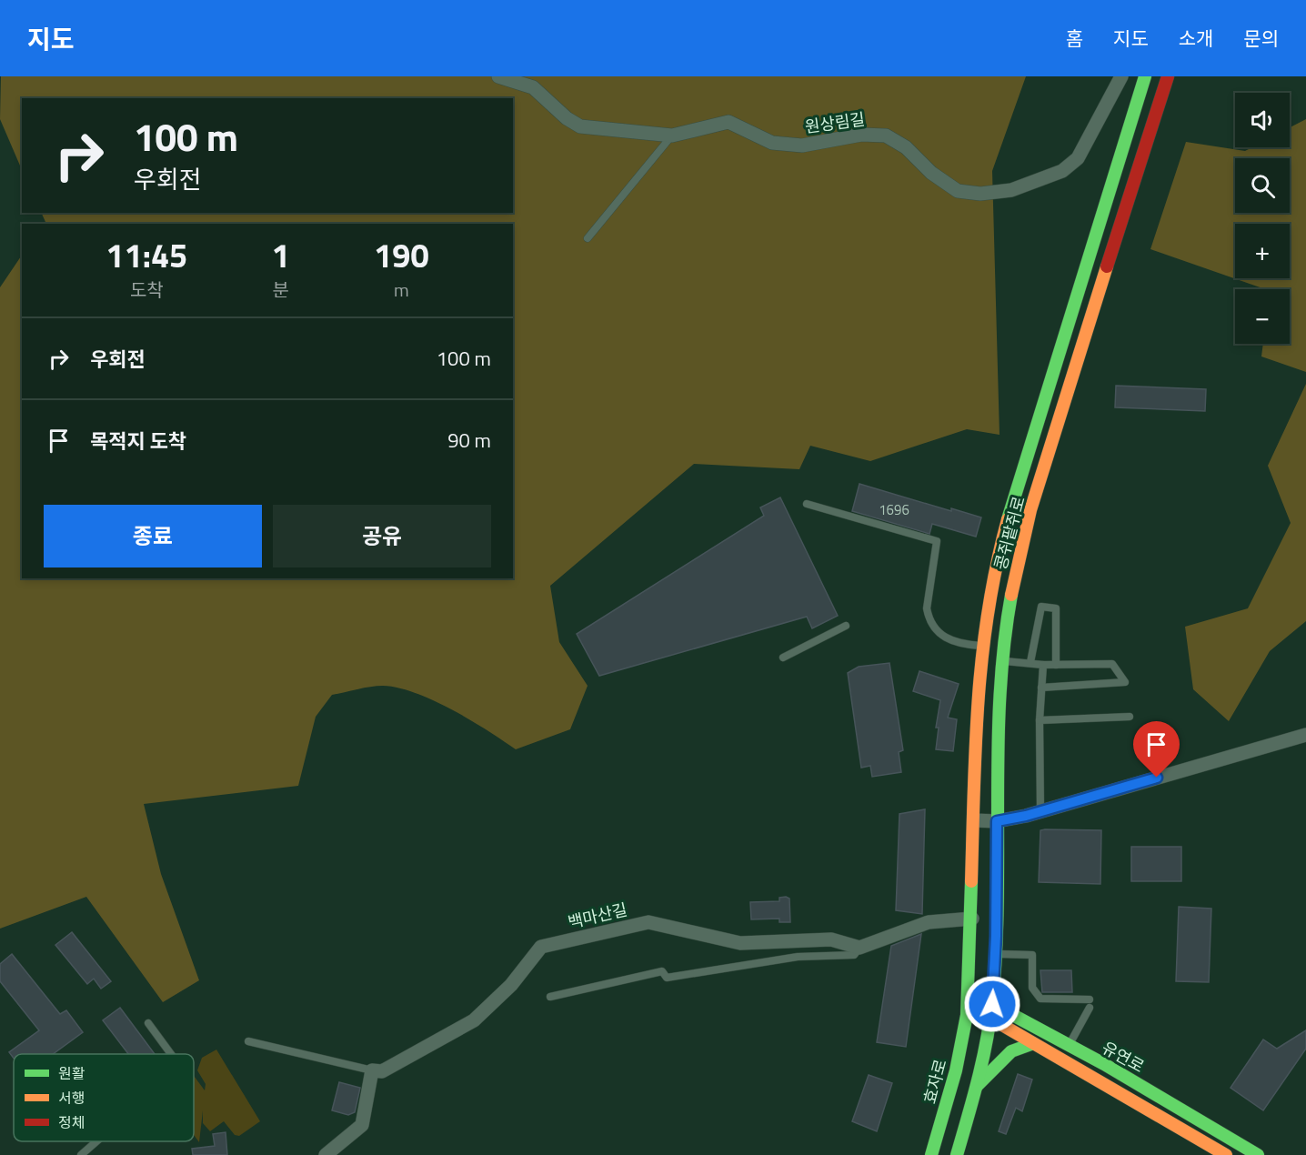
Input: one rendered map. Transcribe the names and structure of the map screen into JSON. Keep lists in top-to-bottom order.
{
  "streets": {
    "main road": ["콩쥐팥쥐로", "유연로", "효자로"],
    "street": ["원상림길", "백마산길"]
  },
  "crossings": [
    ["콩쥐팥쥐로", "유연로"],
    ["콩쥐팥쥐로", "효자로"],
    ["유연로", "효자로"]
  ],
  "house_numbers": ["1696"],
  "legend": ["원활", "서행", "정체"],
  "page": {
    "header": "지도",
    "nav": [
      "홈",
      "지도",
      "소개",
      "문의"
    ],
    "map_buttons": ["+", "−"],
    "turn": ["100 m", "우회전"],
    "eta": [
      "11:45",
      "도착",
      "1",
      "분",
      "190",
      "m"
    ],
    "list": [
      {
        "name": "우회전",
        "value": "100 m"
      },
      {
        "name": "목적지 도착",
        "value": "90 m"
      }
    ],
    "buttons": ["종료", "공유"]
  }
}
